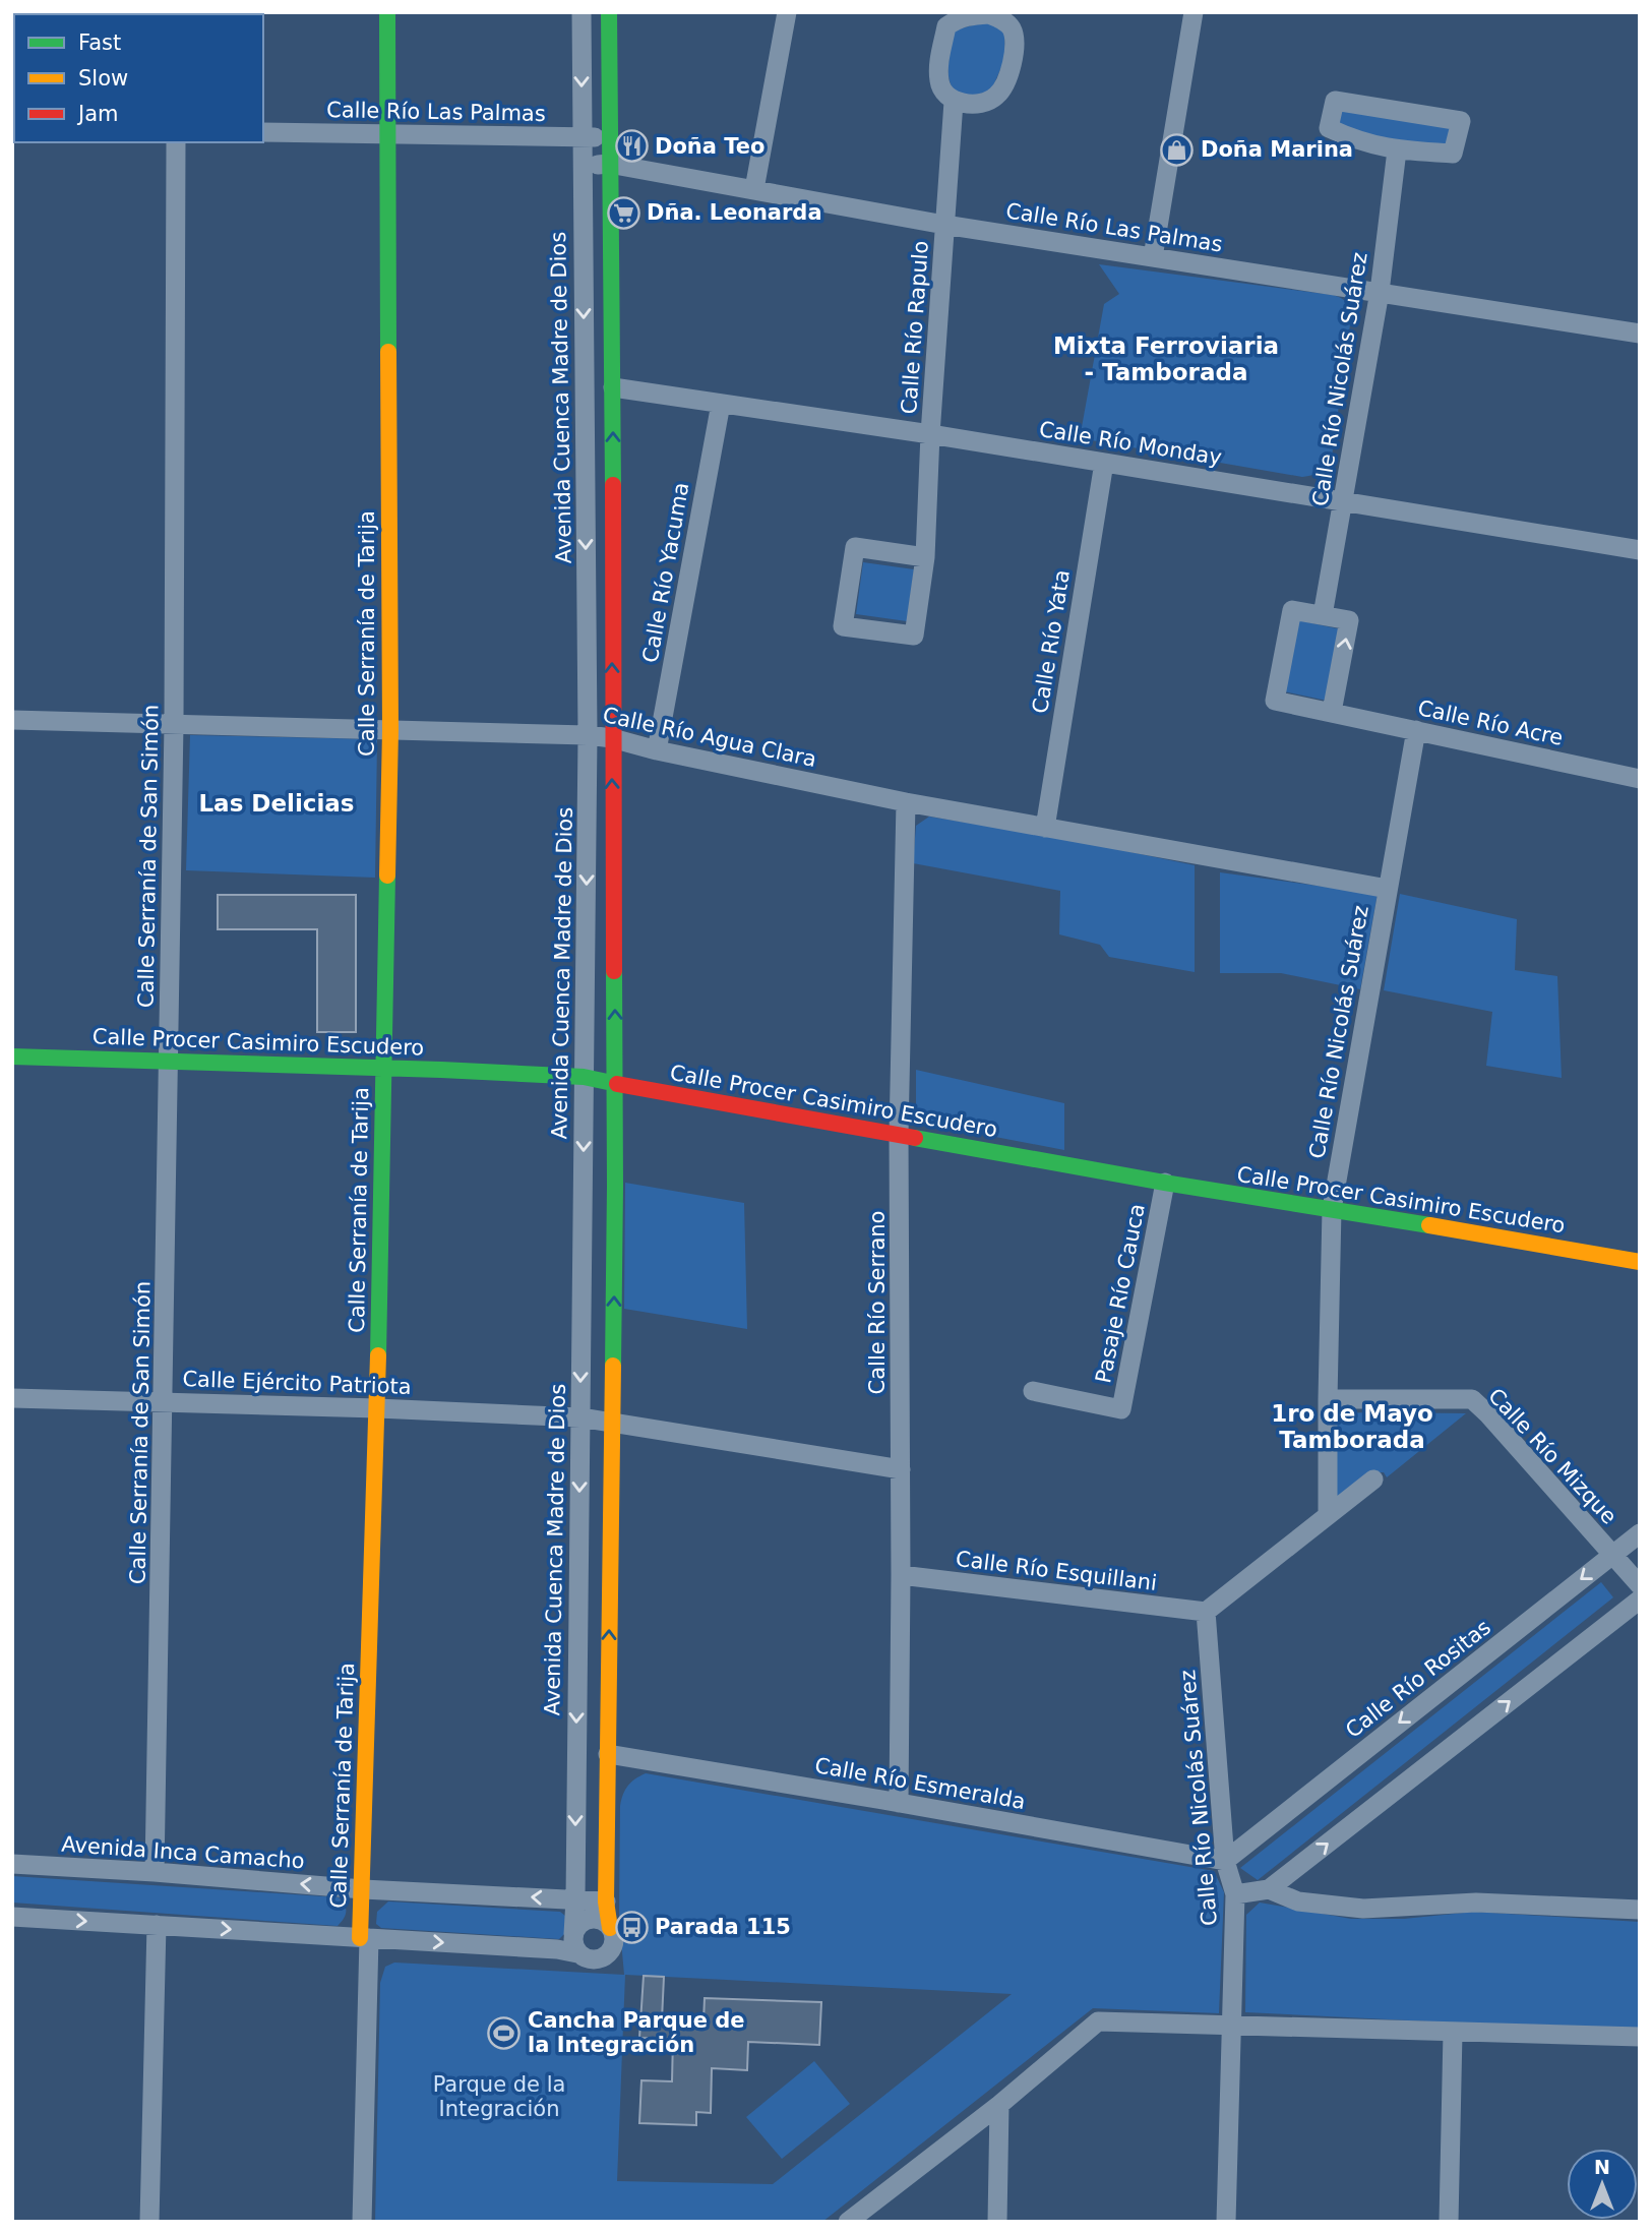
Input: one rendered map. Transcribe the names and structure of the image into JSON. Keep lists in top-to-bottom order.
{
  "streets": {
    "street": [
      "Calle Río Las Palmas",
      "Calle Río Rapulo",
      "Calle Río Nicolás Suárez",
      "Avenida Cuenca Madre de Dios",
      "Calle Río Monday",
      "Calle Río Yacuma",
      "Calle Serranía de Tarija",
      "Calle Río Yata",
      "Calle Río Acre",
      "Calle Río Agua Clara",
      "Calle Serranía de San Simón",
      "Calle Procer Casimiro Escudero",
      "Pasaje Río Cauca",
      "Calle Río Serrano",
      "Calle Ejército Patriota",
      "Calle Río Mizque",
      "Calle Río Esquillani",
      "Calle Río Rositas",
      "Calle Río Esmeralda",
      "Avenida Inca Camacho"
    ]
  },
  "crossings": [
    ["Calle Río Las Palmas", "Calle Río Rapulo"],
    ["Calle Río Las Palmas", "Calle Río Nicolás Suárez"],
    ["Calle Río Las Palmas", "Avenida Cuenca Madre de Dios"],
    ["Calle Río Las Palmas", "Calle Serranía de Tarija"],
    ["Calle Río Rapulo", "Calle Río Monday"],
    ["Calle Río Nicolás Suárez", "Calle Río Monday"],
    ["Calle Río Nicolás Suárez", "Calle Río Acre"],
    ["Calle Río Nicolás Suárez", "Calle Río Agua Clara"],
    ["Calle Río Nicolás Suárez", "Calle Procer Casimiro Escudero"],
    ["Calle Río Nicolás Suárez", "Calle Río Mizque"],
    ["Calle Río Nicolás Suárez", "Calle Río Esquillani"],
    ["Calle Río Nicolás Suárez", "Calle Río Rositas"],
    ["Calle Río Nicolás Suárez", "Calle Río Esmeralda"],
    ["Avenida Cuenca Madre de Dios", "Calle Río Agua Clara"],
    ["Avenida Cuenca Madre de Dios", "Calle Procer Casimiro Escudero"],
    ["Avenida Cuenca Madre de Dios", "Calle Ejército Patriota"],
    ["Avenida Cuenca Madre de Dios", "Avenida Inca Camacho"],
    ["Calle Río Monday", "Calle Río Yacuma"],
    ["Calle Río Monday", "Calle Río Yata"],
    ["Calle Río Yacuma", "Calle Río Agua Clara"],
    ["Calle Serranía de Tarija", "Calle Río Agua Clara"],
    ["Calle Serranía de Tarija", "Calle Procer Casimiro Escudero"],
    ["Calle Serranía de Tarija", "Calle Ejército Patriota"],
    ["Calle Serranía de Tarija", "Avenida Inca Camacho"],
    ["Calle Río Yata", "Calle Río Agua Clara"],
    ["Calle Río Agua Clara", "Calle Serranía de San Simón"],
    ["Calle Río Agua Clara", "Calle Río Serrano"],
    ["Calle Serranía de San Simón", "Calle Procer Casimiro Escudero"],
    ["Calle Serranía de San Simón", "Calle Ejército Patriota"],
    ["Calle Serranía de San Simón", "Avenida Inca Camacho"],
    ["Calle Procer Casimiro Escudero", "Pasaje Río Cauca"],
    ["Calle Procer Casimiro Escudero", "Calle Río Serrano"],
    ["Calle Río Serrano", "Calle Río Esquillani"],
    ["Calle Río Serrano", "Calle Río Esmeralda"],
    ["Calle Río Mizque", "Calle Río Rositas"],
    ["Calle Río Rositas", "Calle Río Esmeralda"]
  ],
  "districts": ["Mixta Ferroviaria - Tamborada", "Las Delicias", "1ro de Mayo Tamborada"],
  "parks": ["Parque de la Integración"],
  "places": {
    "restaurant": ["Doña Teo"],
    "shop": ["Doña Marina"],
    "supermarket": ["Dña. Leonarda"],
    "bus stop": ["Parada 115"],
    "sports": ["Cancha Parque de la Integración"]
  },
  "legend": ["Fast", "Slow", "Jam"],
  "north": "top"
}
